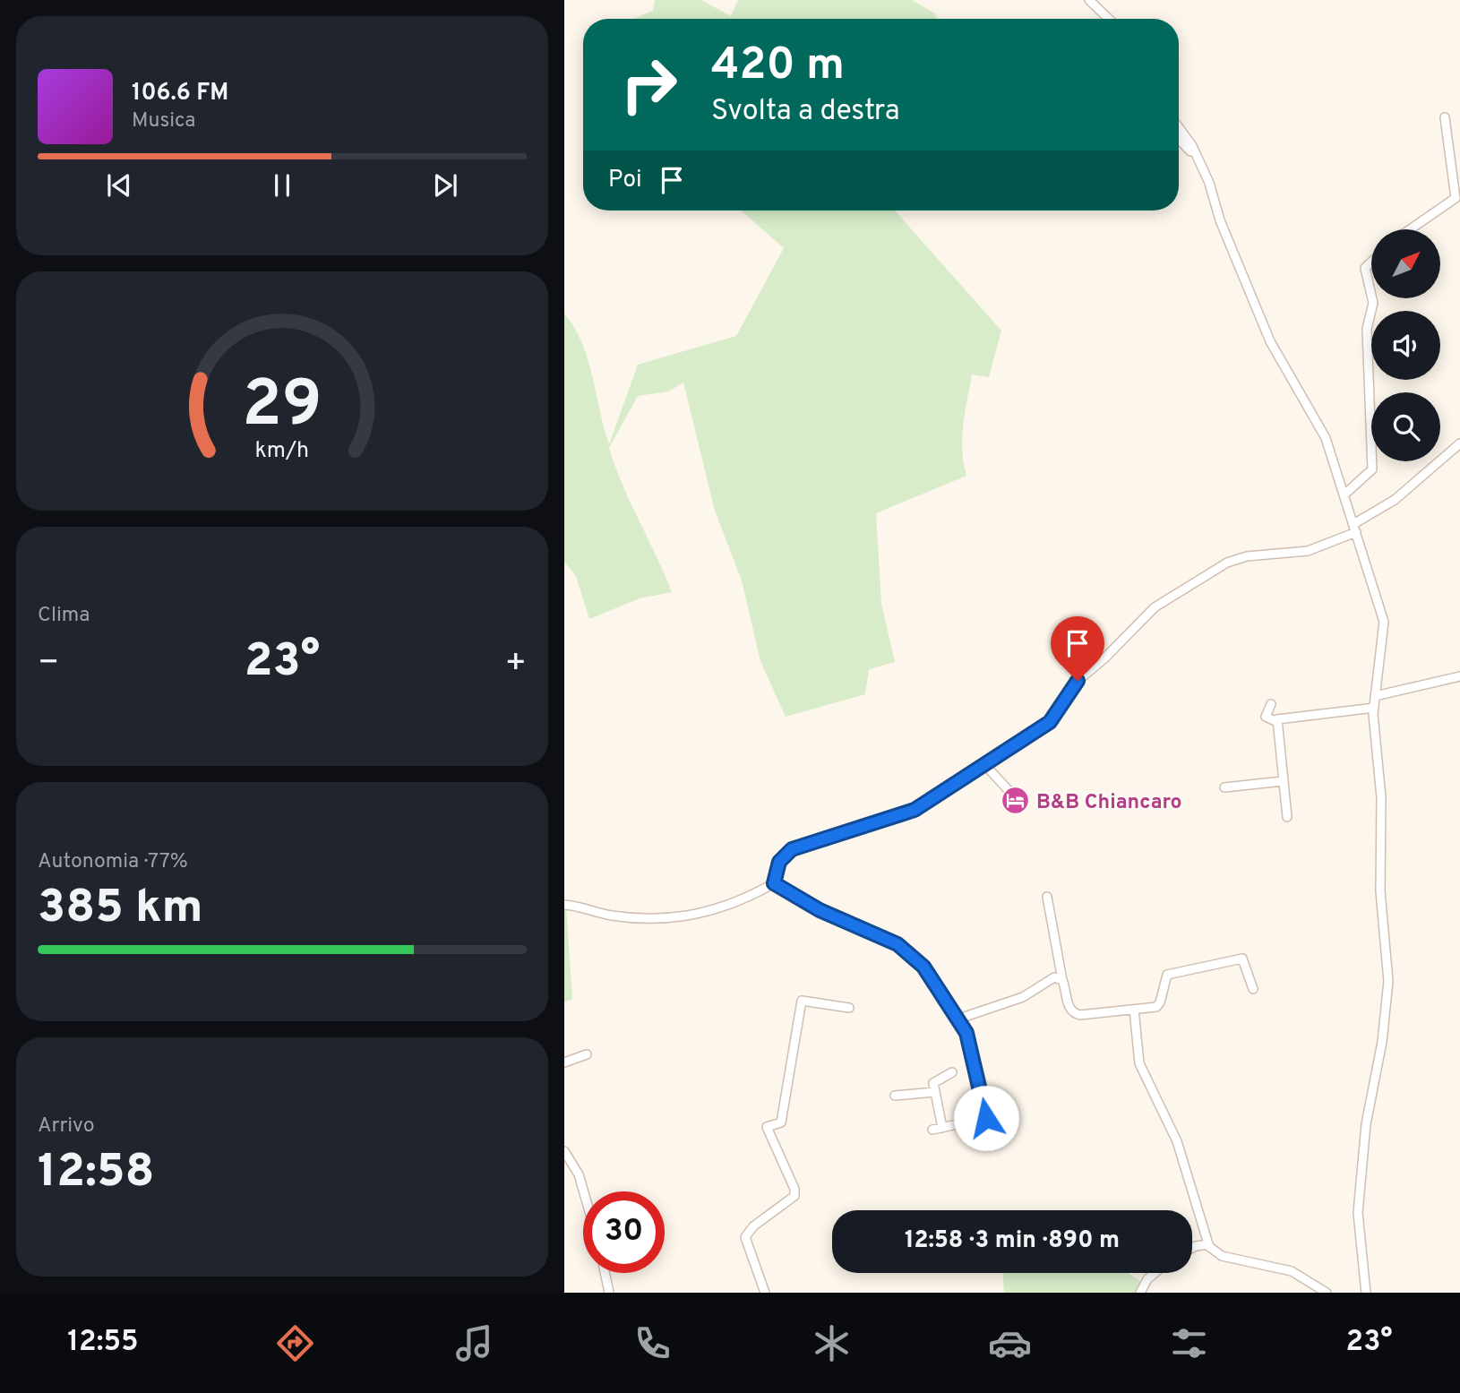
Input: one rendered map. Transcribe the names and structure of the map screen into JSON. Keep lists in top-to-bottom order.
{
  "places": {
    "hotel": ["B&B Chiancaro"]
  },
  "north": "top right",
  "page": {
    "turn": ["420 m", "Svolta a destra"],
    "song": ["106.6 FM", "Musica"],
    "then": "Poi",
    "tile": [
      "Clima",
      ["Autonomia · 77%", "385 km"],
      ["Arrivo", "12:58"]
    ],
    "heat": ["−", "23°", "+"],
    "limit": "30",
    "trip": "12:58 · 3 min · 890 m",
    "tabs": ["12:55", "23°"],
    "gauge": ["29", "km/h"]
  }
}
